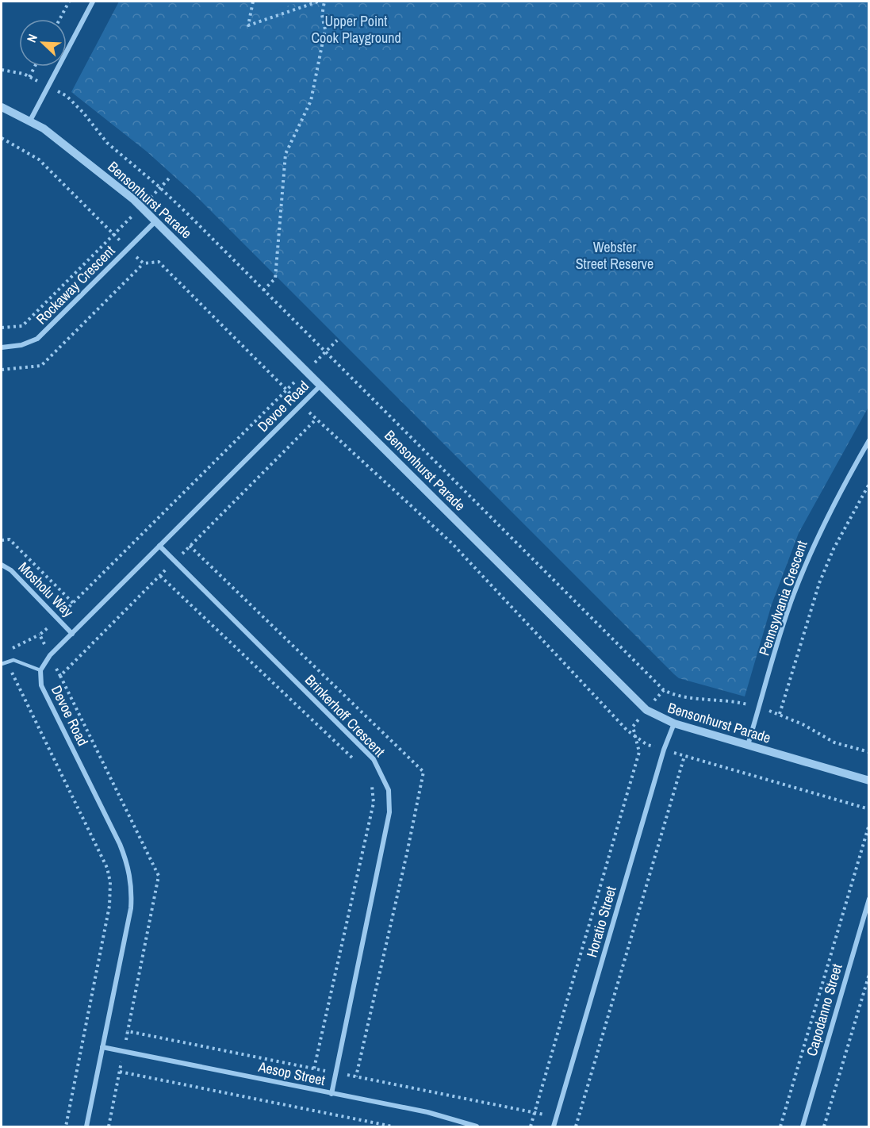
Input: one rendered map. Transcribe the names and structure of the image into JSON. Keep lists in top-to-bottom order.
{
  "streets": {
    "street": [
      "Bensonhurst Parade",
      "Rockaway Crescent",
      "Devoe Road",
      "Mosholu Way",
      "Pennsylvania Crescent",
      "Brinkerhoff Crescent",
      "Horatio Street",
      "Capodanno Street",
      "Aesop Street"
    ]
  },
  "crossings": [
    ["Bensonhurst Parade", "Rockaway Crescent"],
    ["Bensonhurst Parade", "Devoe Road"],
    ["Bensonhurst Parade", "Pennsylvania Crescent"],
    ["Bensonhurst Parade", "Horatio Street"],
    ["Devoe Road", "Mosholu Way"],
    ["Devoe Road", "Brinkerhoff Crescent"],
    ["Devoe Road", "Aesop Street"],
    ["Brinkerhoff Crescent", "Aesop Street"]
  ],
  "parks": ["Upper Point Cook Playground", "Webster Street Reserve"],
  "north": "top left"
}
